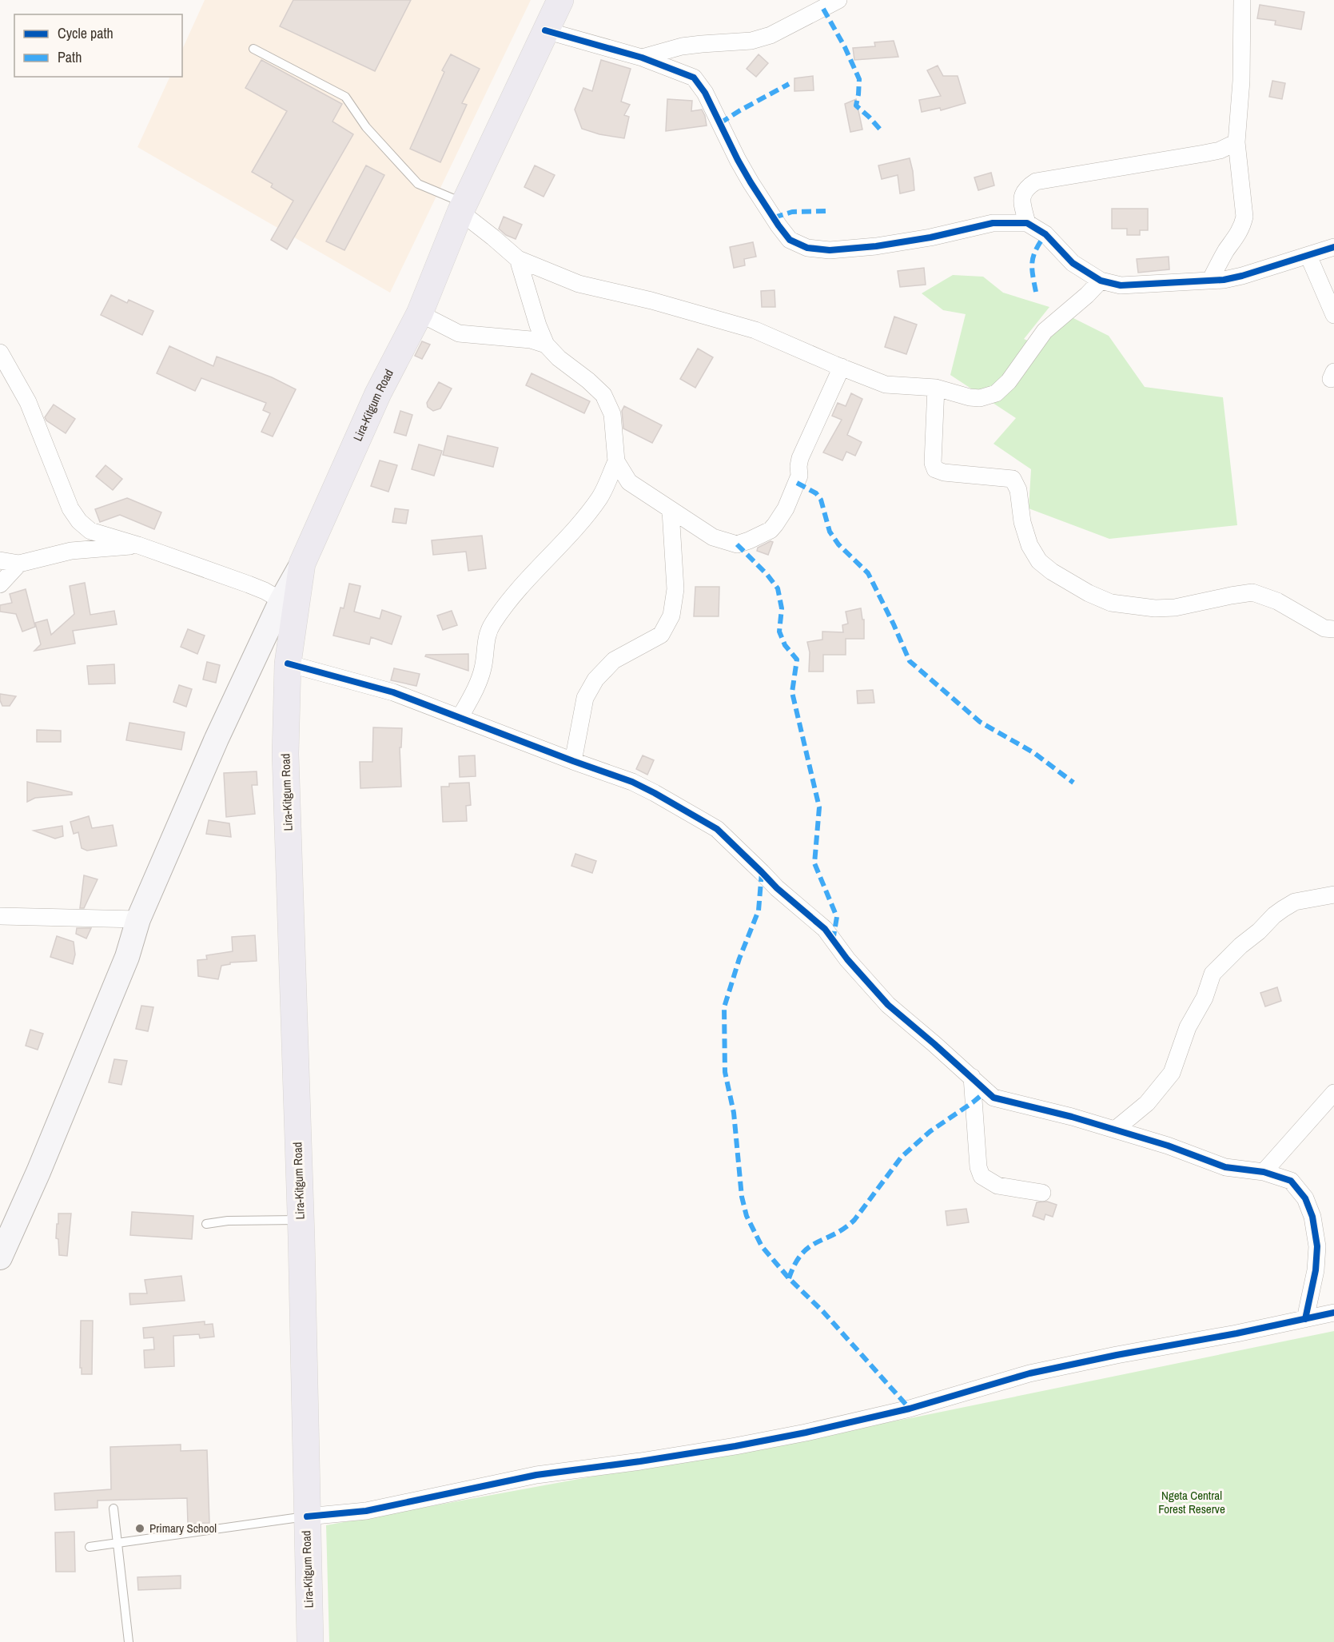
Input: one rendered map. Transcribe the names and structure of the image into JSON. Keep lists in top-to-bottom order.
{
  "streets": {
    "main road": ["Lira-Kitgum Road"]
  },
  "parks": ["Ngeta Central Forest Reserve"],
  "places": ["Primary School"],
  "legend": ["Cycle path", "Path"]
}
